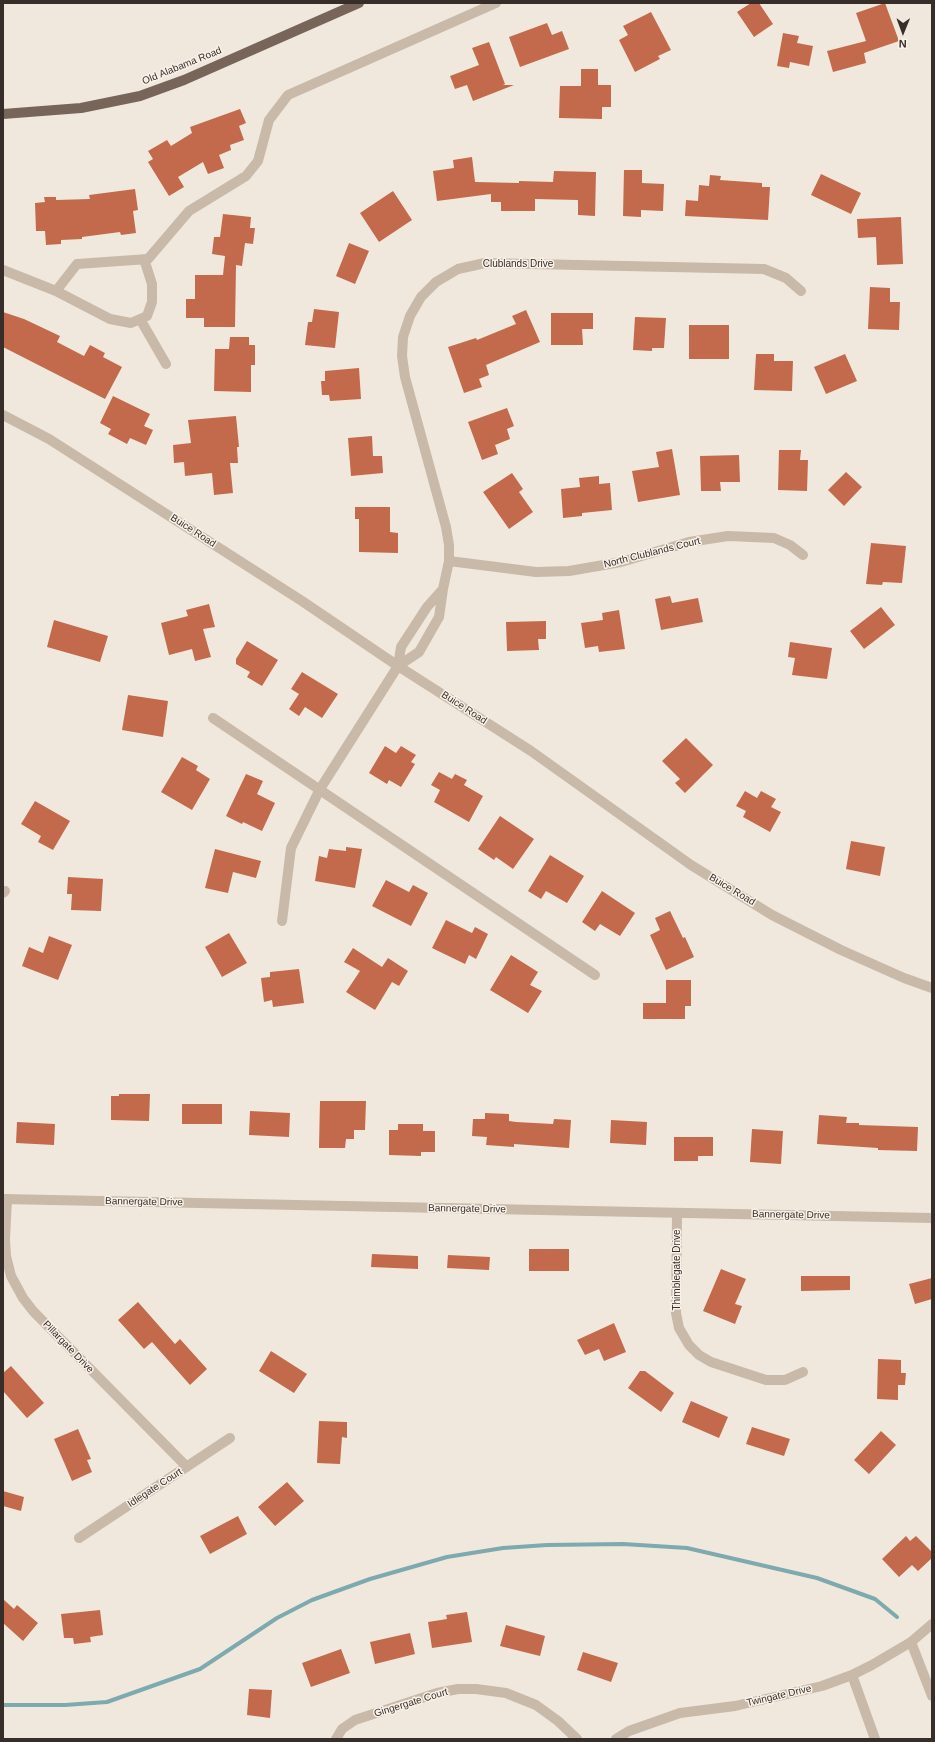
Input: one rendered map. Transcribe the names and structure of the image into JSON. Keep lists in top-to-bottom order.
{
  "streets": {
    "main road": ["Old Alabama Road"],
    "street": [
      "Clublands Drive",
      "Buice Road",
      "North Clublands Court",
      "Bannergate Drive",
      "Thimblegate Drive",
      "Pillargate Drive",
      "Idlegate Court",
      "Twingate Drive",
      "Gingergate Court"
    ]
  },
  "crossings": [
    ["Clublands Drive", "Buice Road"],
    ["Clublands Drive", "North Clublands Court"],
    ["Bannergate Drive", "Thimblegate Drive"],
    ["Bannergate Drive", "Pillargate Drive"],
    ["Pillargate Drive", "Idlegate Court"]
  ],
  "north": "bottom"
}
